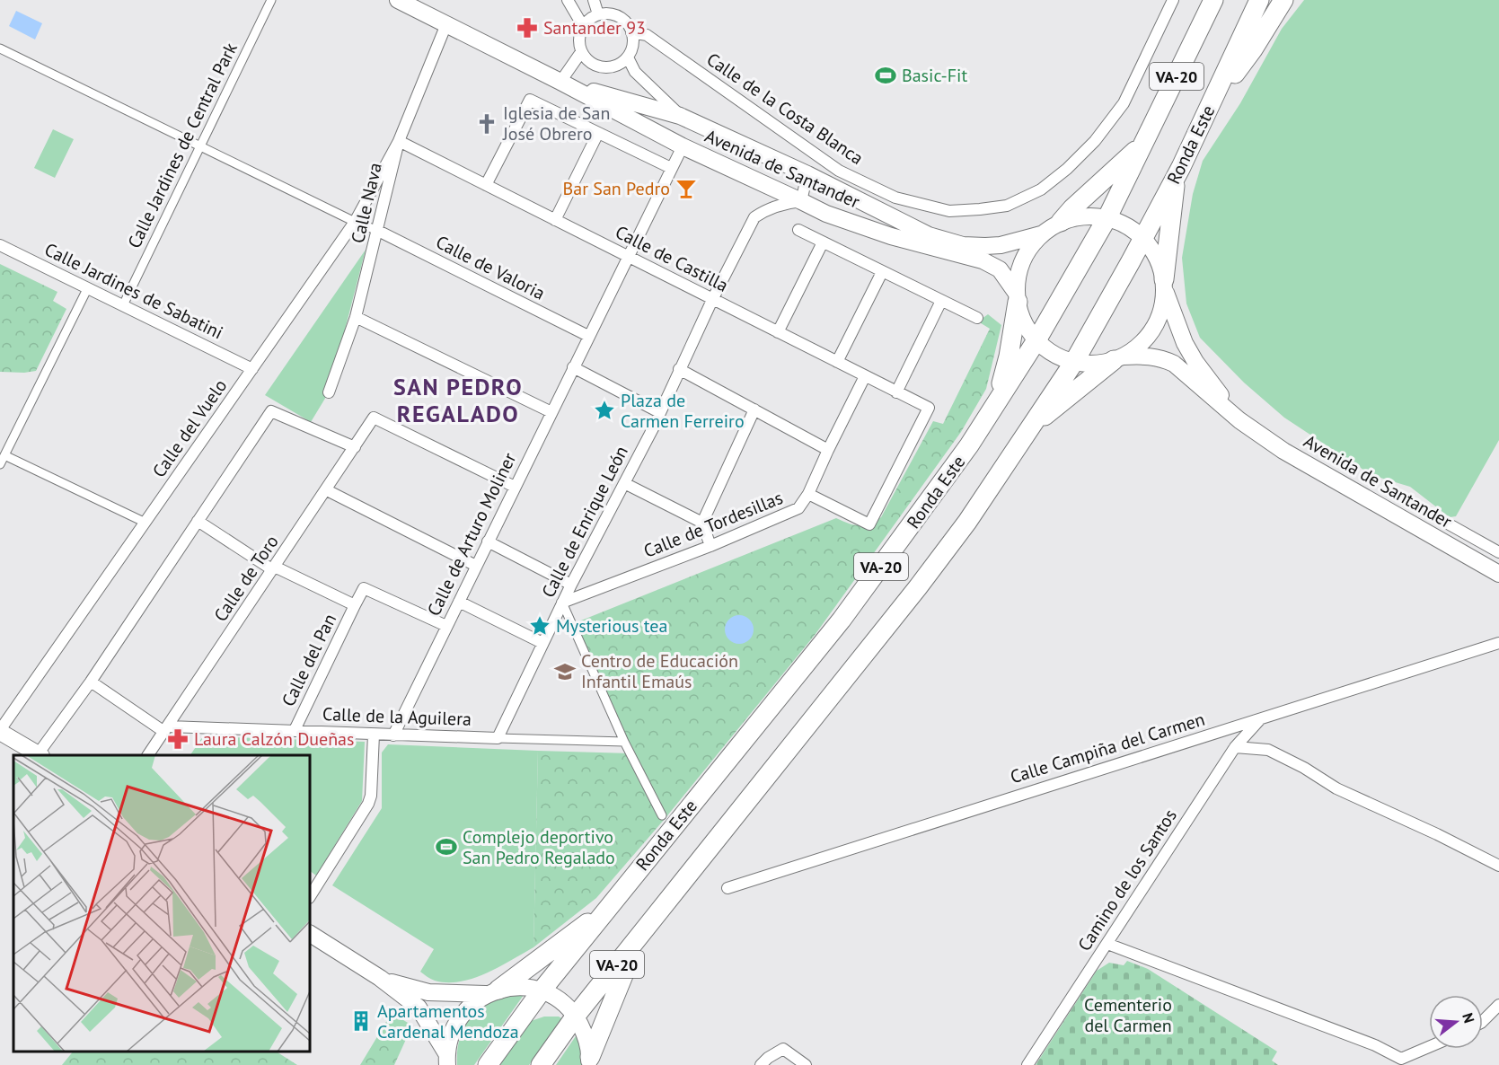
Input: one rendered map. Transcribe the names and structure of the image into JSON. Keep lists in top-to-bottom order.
{
  "streets": {
    "highway": ["VA-20", "Ronda Este"],
    "main road": ["Avenida de Santander"],
    "street": [
      "Calle de la Costa Blanca",
      "Calle Jardines de Central Park",
      "Calle Nava",
      "Calle de Castilla",
      "Calle de Valoria",
      "Calle Jardines de Sabatini",
      "Calle del Vuelo",
      "Calle de Enrique León",
      "Calle de Tordesillas",
      "Calle de Arturo Moliner",
      "Calle de Toro",
      "Calle del Pan",
      "Calle de la Aguilera",
      "Calle Campiña del Carmen",
      "Camino de los Santos"
    ]
  },
  "crossings": [
    ["Calle de la Costa Blanca", "Avenida de Santander"],
    ["Ronda Este", "Avenida de Santander"],
    ["Calle Jardines de Central Park", "Calle Jardines de Sabatini"],
    ["Avenida de Santander", "Calle Nava"],
    ["Avenida de Santander", "Calle de Enrique León"],
    ["Avenida de Santander", "Calle de Arturo Moliner"],
    ["Calle Nava", "Calle de Castilla"],
    ["Calle Nava", "Calle de Valoria"],
    ["Calle Nava", "Calle del Vuelo"],
    ["Calle de Castilla", "Calle del Vuelo"],
    ["Calle de Castilla", "Calle de Enrique León"],
    ["Calle de Castilla", "Calle de Tordesillas"],
    ["Calle de Castilla", "Calle de Arturo Moliner"],
    ["Calle de Valoria", "Calle de Arturo Moliner"],
    ["Calle Jardines de Sabatini", "Calle del Vuelo"],
    ["Calle de Enrique León", "Calle de Tordesillas"],
    ["Calle de Enrique León", "Calle de la Aguilera"],
    ["Calle de Arturo Moliner", "Calle de Toro"],
    ["Calle de Arturo Moliner", "Calle de la Aguilera"],
    ["Calle de Toro", "Calle de la Aguilera"],
    ["Calle del Pan", "Calle de la Aguilera"],
    ["Calle Campiña del Carmen", "Camino de los Santos"]
  ],
  "districts": ["SAN PEDRO REGALADO"],
  "parks": ["Cementerio del Carmen"],
  "places": {
    "pharmacy": ["Santander 93", "Laura Calzón Dueñas"],
    "sports": ["Basic-Fit", "Complejo deportivo San Pedro Regalado"],
    "church": ["Iglesia de San José Obrero"],
    "bar": ["Bar San Pedro"],
    "place": ["Plaza de Carmen Ferreiro", "Mysterious tea"],
    "school or university": ["Centro de Educación Infantil Emaús"],
    "building": ["Apartamentos Cardenal Mendoza"]
  },
  "north": "right"
}
